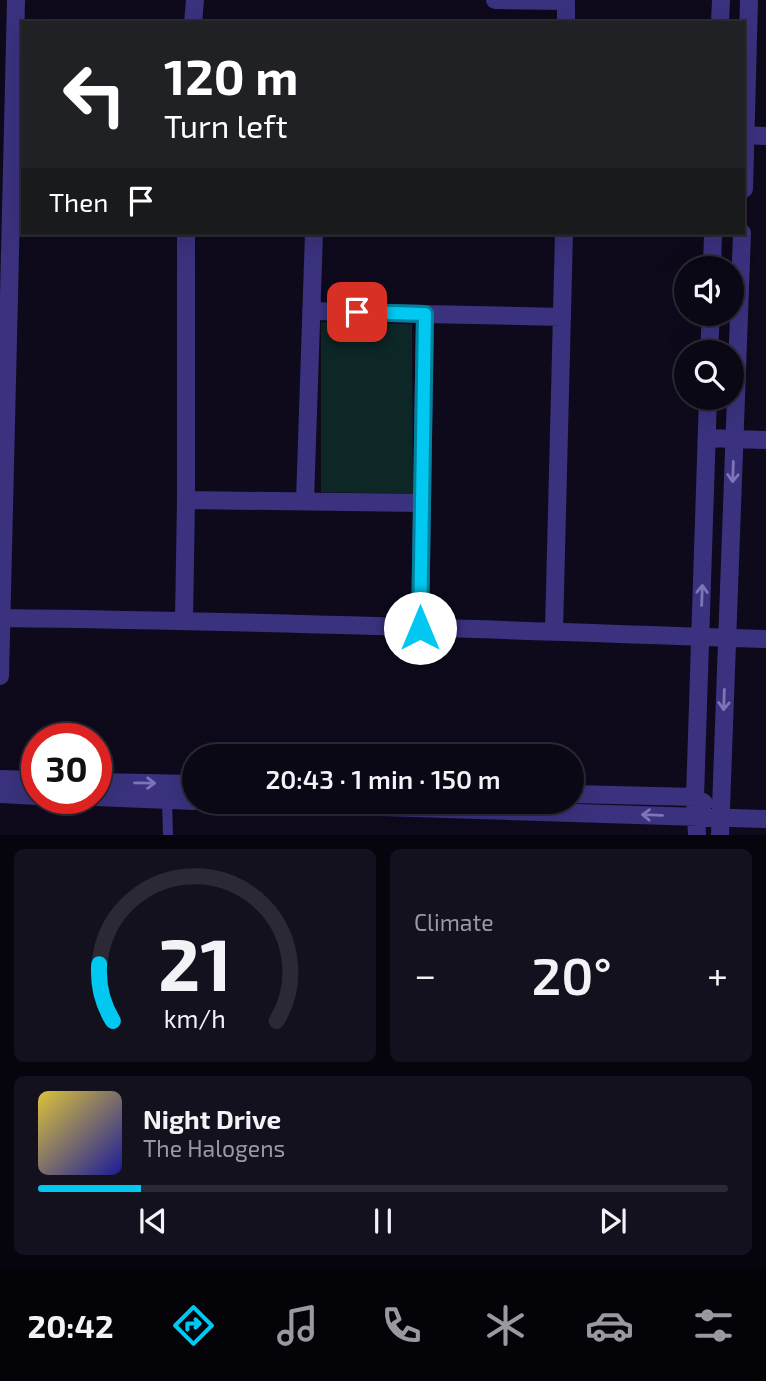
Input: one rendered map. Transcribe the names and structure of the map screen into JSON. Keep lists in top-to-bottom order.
{
  "page": {
    "turn": ["120 m", "Turn left"],
    "then": "Then",
    "limit": "30",
    "trip": "20:43 · 1 min · 150 m",
    "tile": "Climate",
    "heat": ["−", "20°", "+"],
    "song": ["Night Drive", "The Halogens"],
    "tabs": "20:42",
    "gauge": ["21", "km/h"]
  }
}
